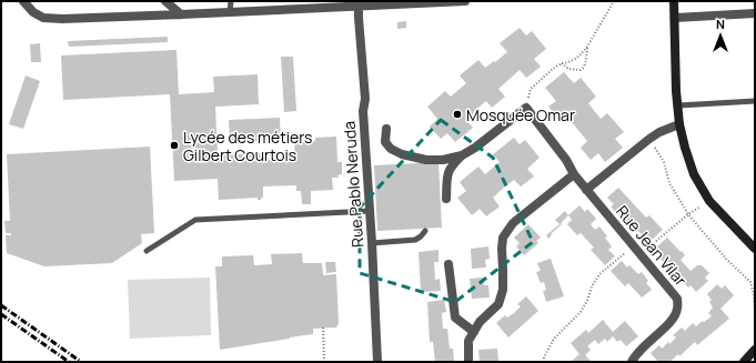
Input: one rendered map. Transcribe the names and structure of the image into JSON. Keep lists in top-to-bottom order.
{
  "streets": {
    "street": ["Rue Pablo Neruda", "Rue Jean Vilar"]
  },
  "places": ["Mosquée Omar", "Lycée des métiers Gilbert Courtois"],
  "north": "top"
}
